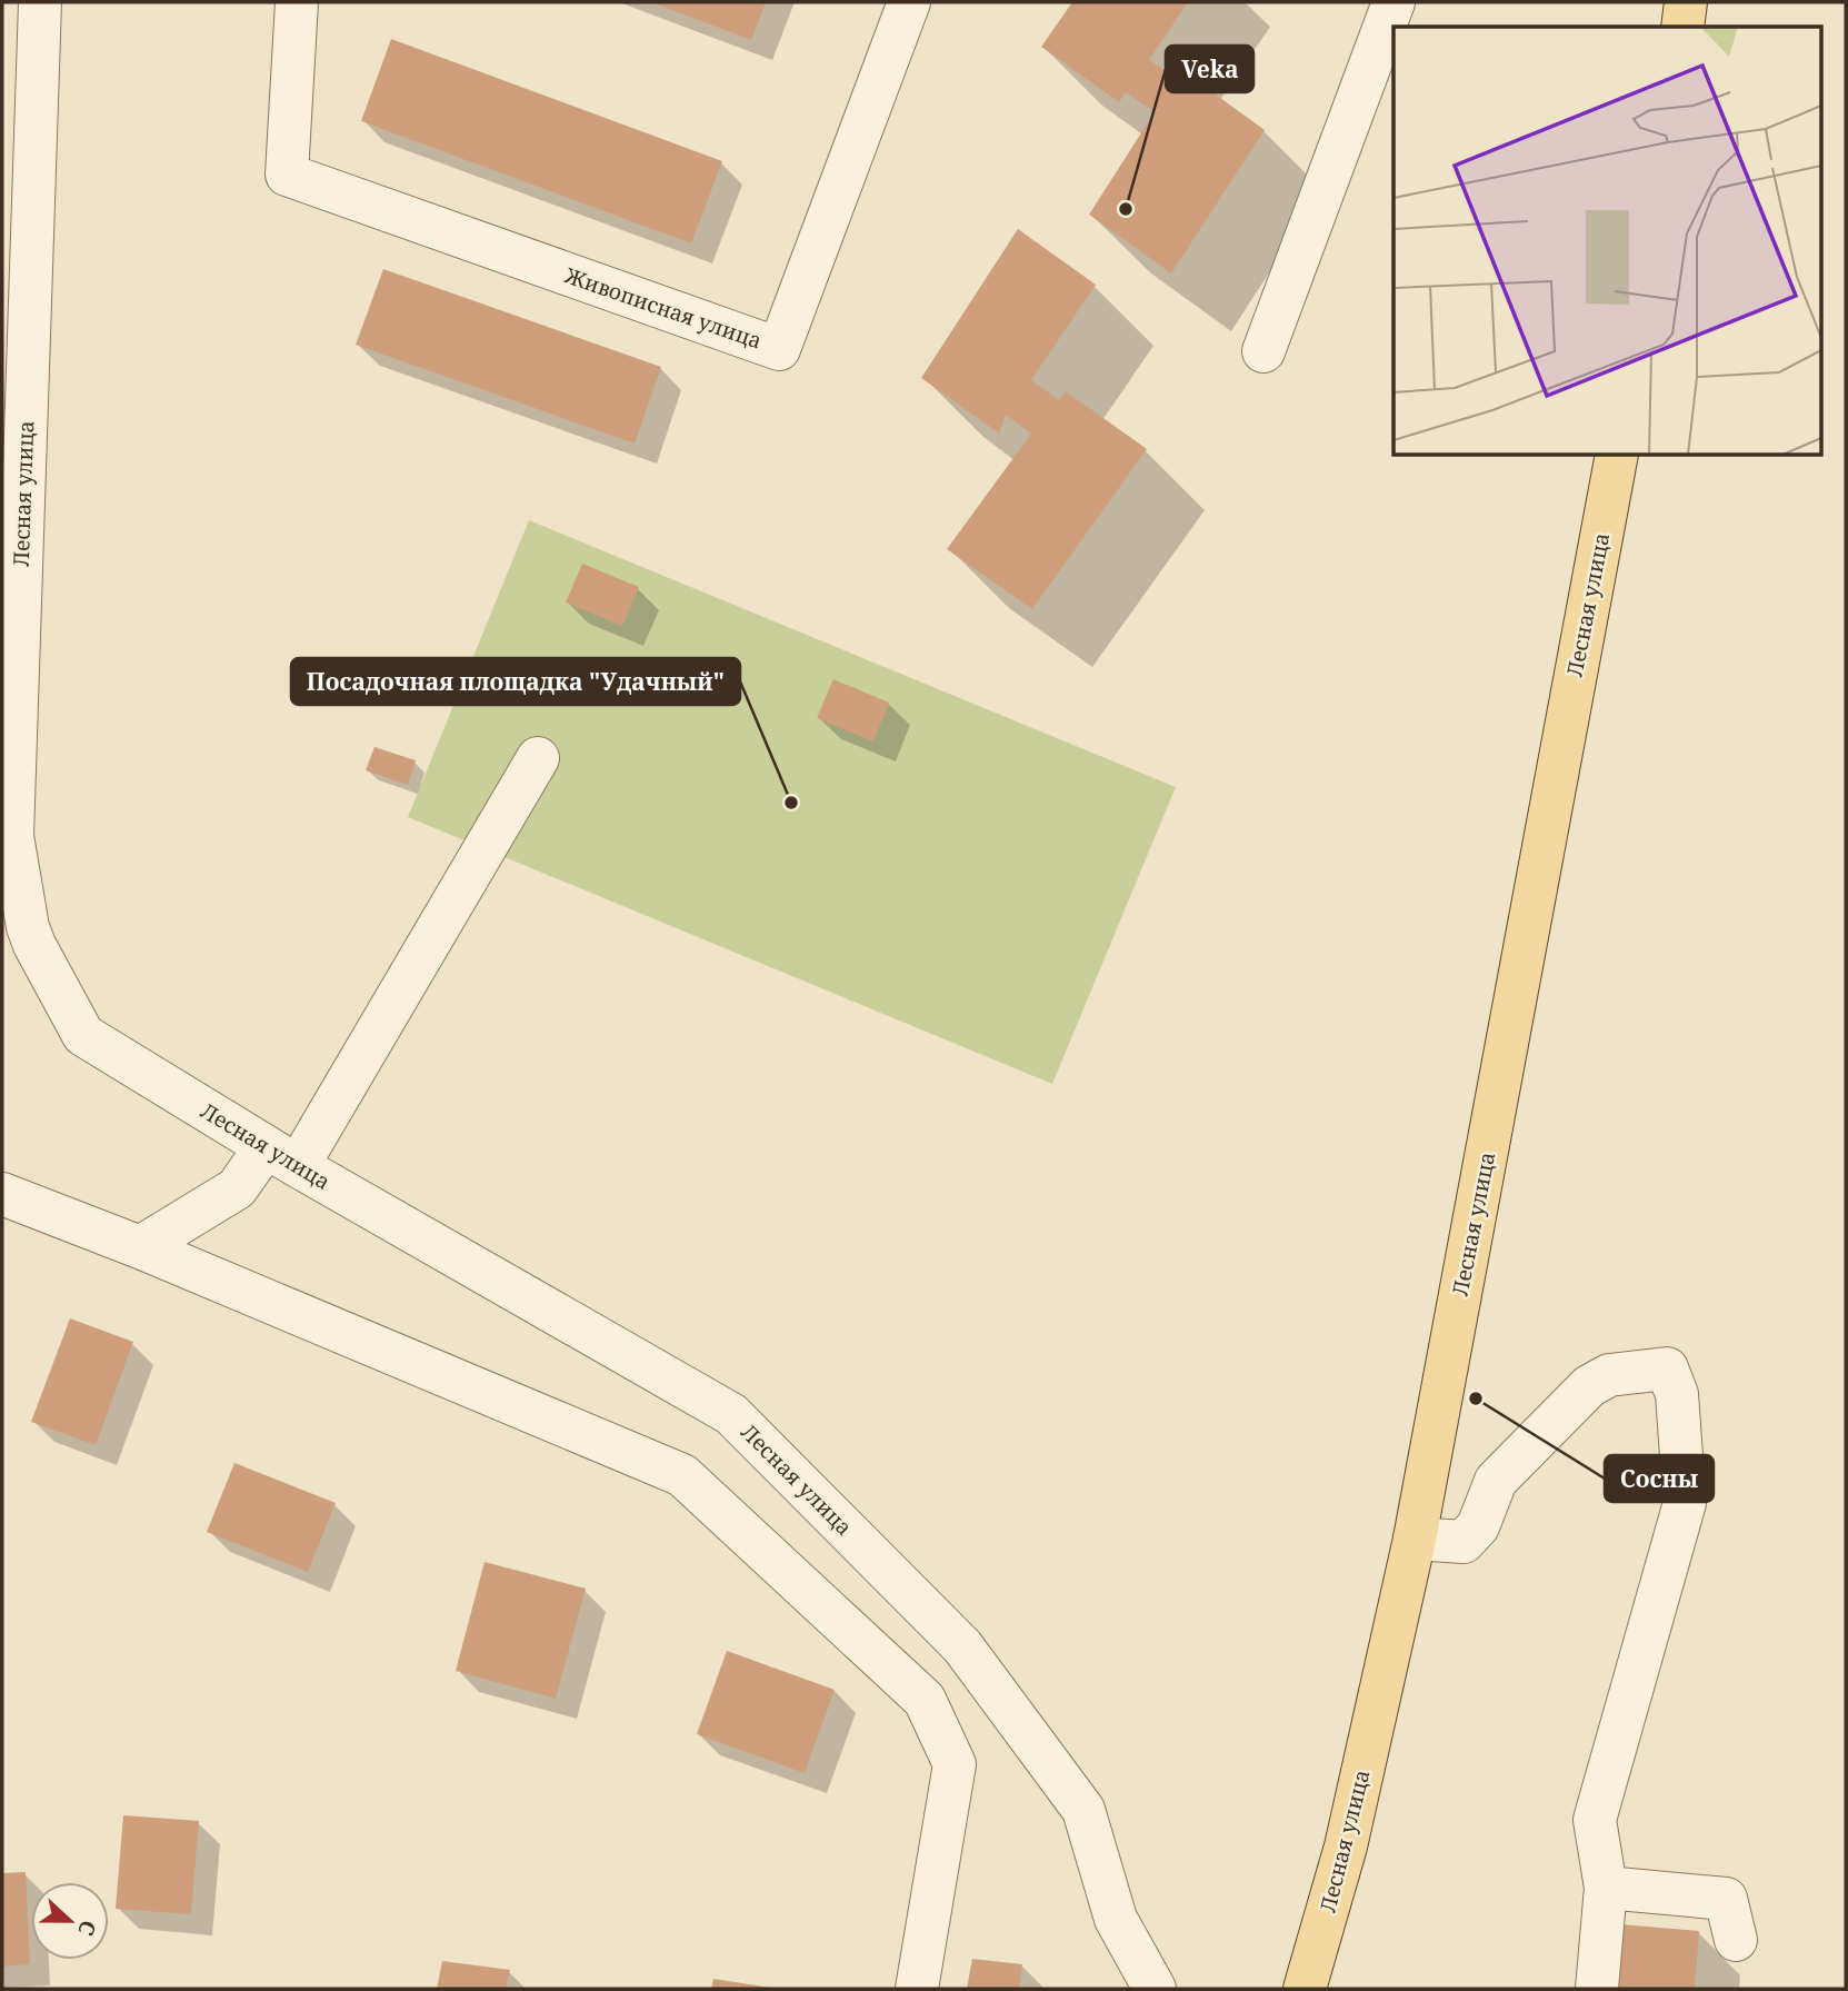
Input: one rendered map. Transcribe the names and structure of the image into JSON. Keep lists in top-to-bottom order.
{
  "streets": {
    "main road": ["Лесная улица"],
    "street": ["Живописная улица"]
  },
  "places": ["Veka", "Посадочная площадка \"Удачный\"", "Сосны"],
  "north": "right"
}
